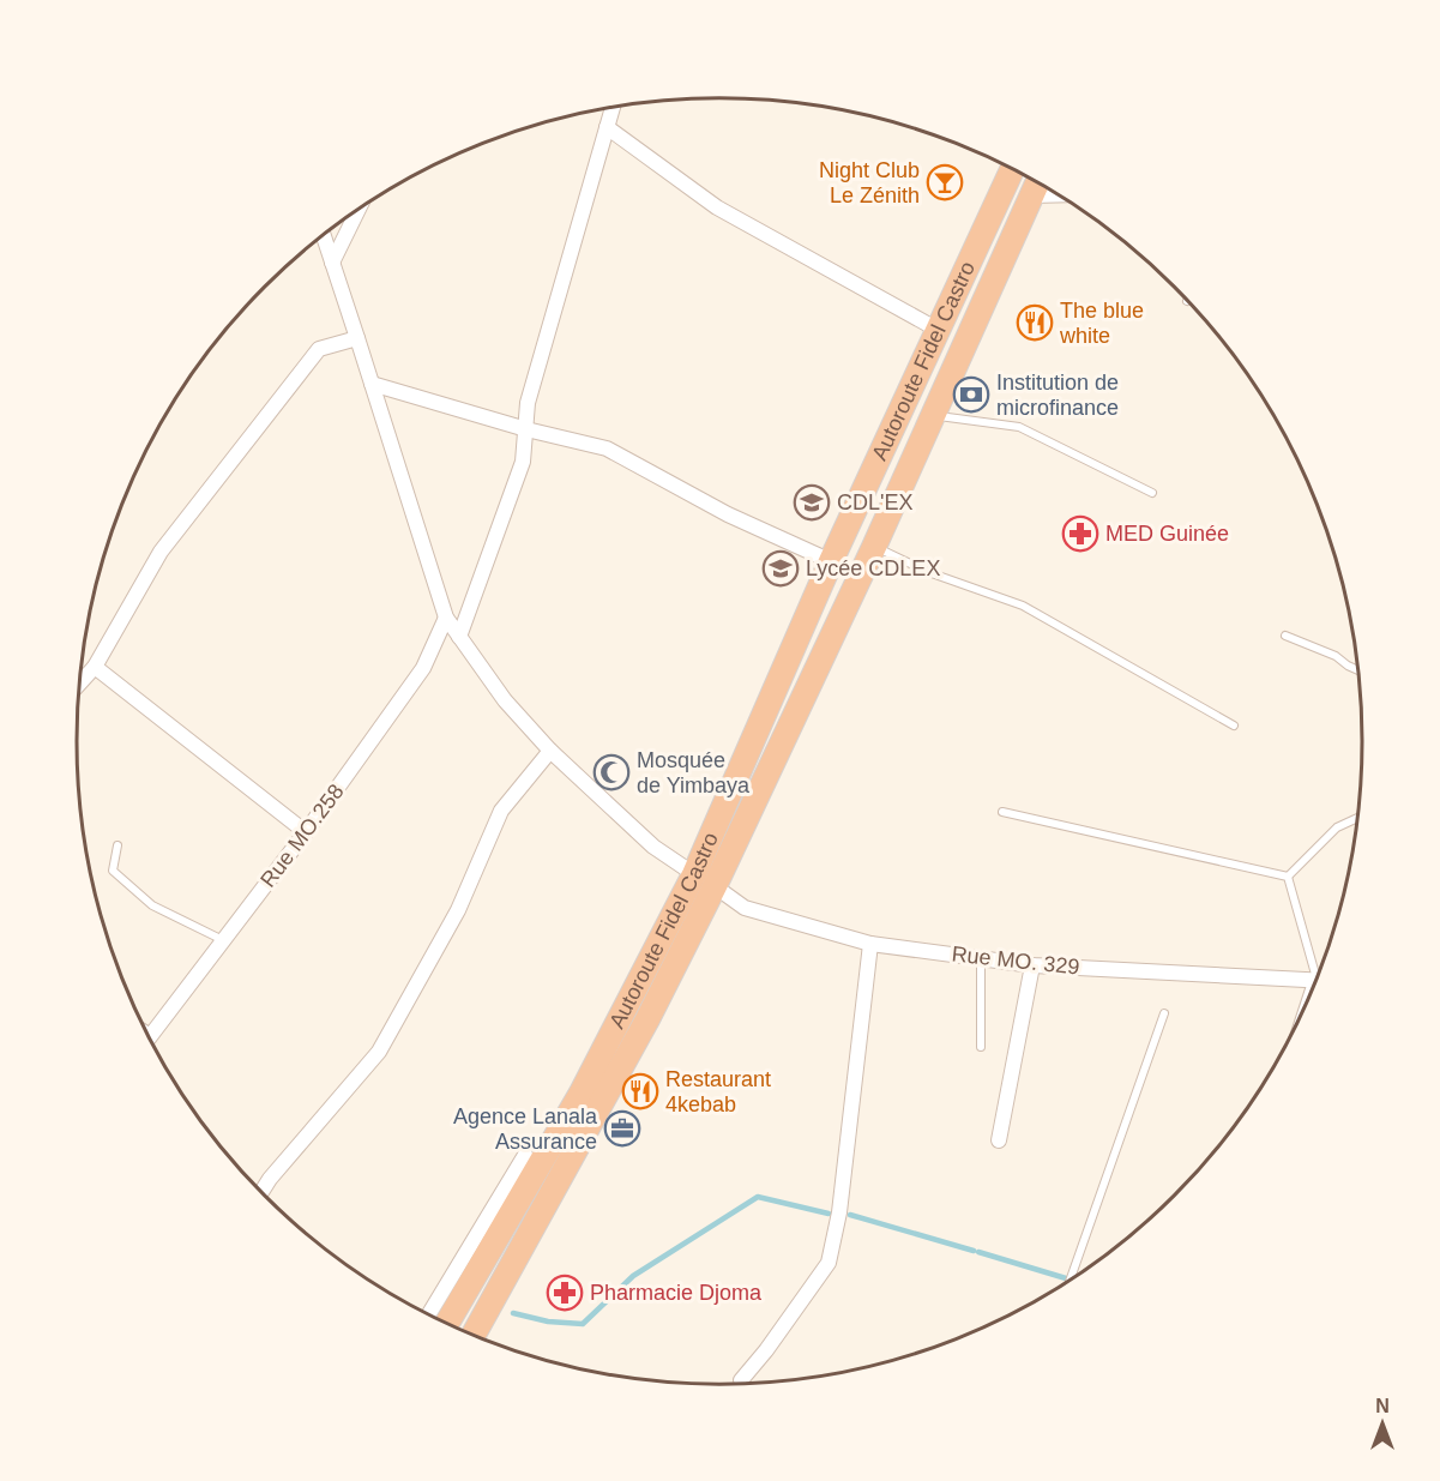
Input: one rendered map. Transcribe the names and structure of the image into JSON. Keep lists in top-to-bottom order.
{
  "streets": {
    "highway": ["Autoroute Fidel Castro"],
    "street": ["Rue MO.258", "Rue MO. 329"]
  },
  "crossings": [
    ["Autoroute Fidel Castro", "Rue MO. 329"]
  ],
  "places": {
    "bar": ["Night Club Le Zénith"],
    "restaurant": ["The blue white", "Restaurant 4kebab"],
    "bank": ["Institution de microfinance"],
    "school or university": ["CDL'EX", "Lycée CDLEX"],
    "pharmacy": ["MED Guinée", "Pharmacie Djoma"],
    "mosque": ["Mosquée de Yimbaya"],
    "office": ["Agence Lanala Assurance"]
  },
  "north": "top"
}
